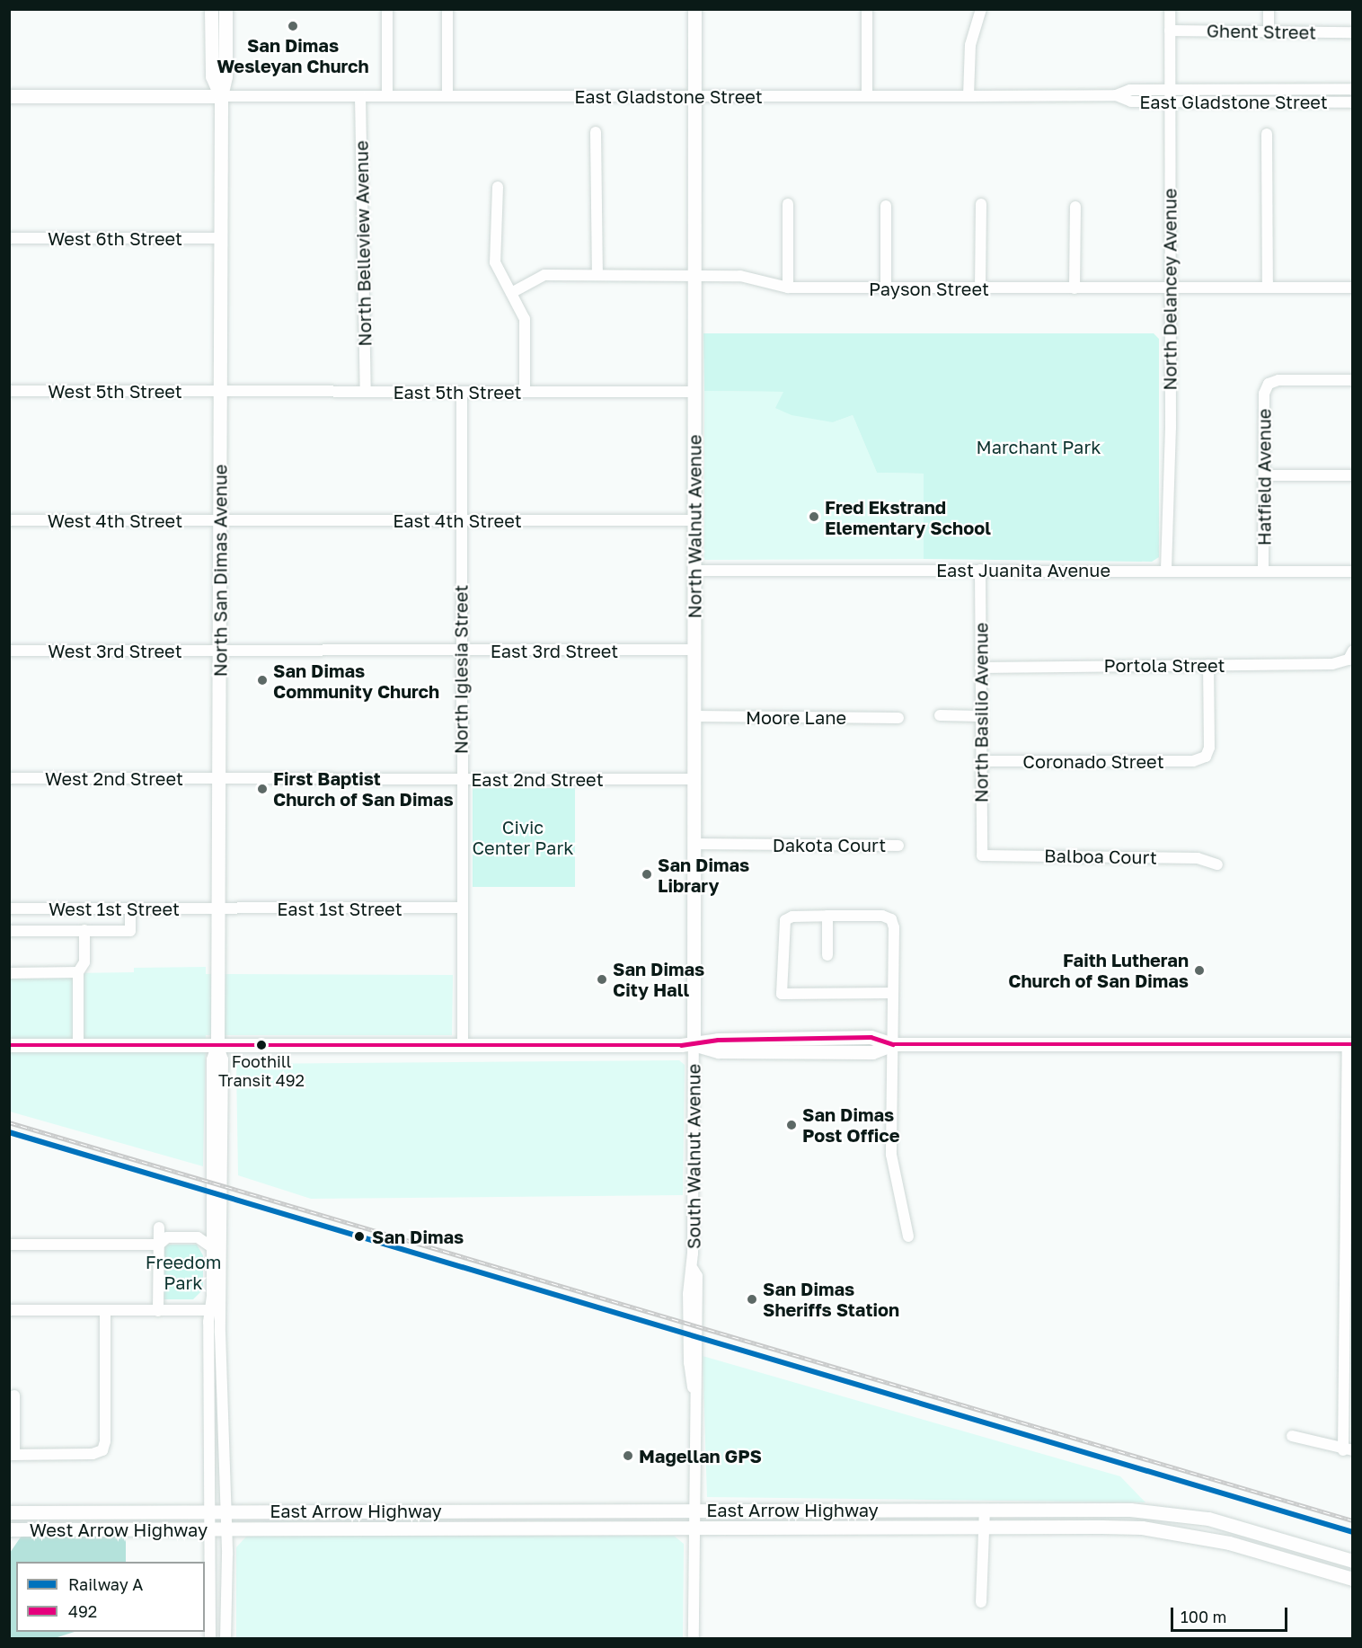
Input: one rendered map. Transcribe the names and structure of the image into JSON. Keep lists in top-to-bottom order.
{
  "streets": {
    "main road": [
      "North Walnut Avenue",
      "North San Dimas Avenue",
      "East Arrow Highway",
      "West Arrow Highway"
    ],
    "street": [
      "Ghent Street",
      "East Gladstone Street",
      "West 6th Street",
      "North Belleview Avenue",
      "Payson Street",
      "North Delancey Avenue",
      "West 5th Street",
      "East 5th Street",
      "Hatfield Avenue",
      "West 4th Street",
      "East 4th Street",
      "East Juanita Avenue",
      "West 3rd Street",
      "East 3rd Street",
      "Portola Street",
      "North Iglesia Street",
      "North Basilio Avenue",
      "Moore Lane",
      "Coronado Street",
      "West 2nd Street",
      "East 2nd Street",
      "Dakota Court",
      "Balboa Court",
      "West 1st Street",
      "East 1st Street",
      "South Walnut Avenue"
    ]
  },
  "crossings": [
    ["Ghent Street", "North Delancey Avenue"],
    ["East Gladstone Street", "North Belleview Avenue"],
    ["East Gladstone Street", "North Delancey Avenue"],
    ["East Gladstone Street", "North Walnut Avenue"],
    ["East Gladstone Street", "North San Dimas Avenue"],
    ["West 6th Street", "North San Dimas Avenue"],
    ["North Belleview Avenue", "East 5th Street"],
    ["Payson Street", "North Delancey Avenue"],
    ["Payson Street", "North Walnut Avenue"],
    ["North Delancey Avenue", "East Juanita Avenue"],
    ["West 5th Street", "East 5th Street"],
    ["West 5th Street", "North San Dimas Avenue"],
    ["East 5th Street", "North Walnut Avenue"],
    ["East 5th Street", "North San Dimas Avenue"],
    ["East 5th Street", "North Iglesia Street"],
    ["Hatfield Avenue", "East Juanita Avenue"],
    ["West 4th Street", "East 4th Street"],
    ["West 4th Street", "North San Dimas Avenue"],
    ["East 4th Street", "North Walnut Avenue"],
    ["East 4th Street", "North San Dimas Avenue"],
    ["East 4th Street", "North Iglesia Street"],
    ["North Walnut Avenue", "East Juanita Avenue"],
    ["North Walnut Avenue", "East 3rd Street"],
    ["North Walnut Avenue", "Moore Lane"],
    ["North Walnut Avenue", "East 2nd Street"],
    ["North Walnut Avenue", "Dakota Court"],
    ["North Walnut Avenue", "South Walnut Avenue"],
    ["East Juanita Avenue", "North Basilio Avenue"],
    ["North San Dimas Avenue", "West 3rd Street"],
    ["North San Dimas Avenue", "East 3rd Street"],
    ["North San Dimas Avenue", "West 2nd Street"],
    ["North San Dimas Avenue", "East 2nd Street"],
    ["North San Dimas Avenue", "West 1st Street"],
    ["North San Dimas Avenue", "East 1st Street"],
    ["West 3rd Street", "East 3rd Street"],
    ["East 3rd Street", "North Iglesia Street"],
    ["Portola Street", "North Basilio Avenue"],
    ["Portola Street", "Coronado Street"],
    ["North Iglesia Street", "East 2nd Street"],
    ["North Iglesia Street", "East 1st Street"],
    ["North Basilio Avenue", "Coronado Street"],
    ["North Basilio Avenue", "Balboa Court"],
    ["West 2nd Street", "East 2nd Street"],
    ["West 1st Street", "East 1st Street"],
    ["South Walnut Avenue", "East Arrow Highway"],
    ["East Arrow Highway", "West Arrow Highway"]
  ],
  "parks": ["Marchant Park", "Civic Center Park", "Freedom Park"],
  "places": [
    "San Dimas Wesleyan Church",
    "Fred Ekstrand Elementary School",
    "San Dimas Community Church",
    "First Baptist Church of San Dimas",
    "San Dimas Library",
    "Faith Lutheran Church of San Dimas",
    "San Dimas City Hall",
    "Foothill Transit 492",
    "San Dimas Post Office",
    "San Dimas",
    "San Dimas Sheriffs Station",
    "Magellan GPS"
  ],
  "lines": ["transit line 492", "rail line A"],
  "legend": ["Railway A", "492"],
  "scale_bar": "100 m"
}
